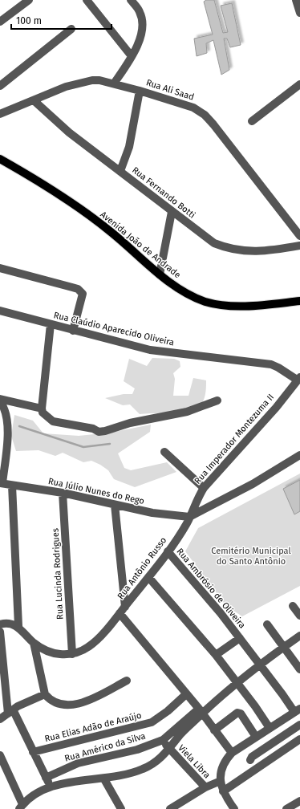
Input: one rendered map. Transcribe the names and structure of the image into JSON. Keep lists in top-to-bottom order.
{
  "streets": {
    "main road": ["Avenida João de Andrade"],
    "street": [
      "Rua Ali Saad",
      "Rua Fernando Botti",
      "Rua Claúdio Aparecido Oliveira",
      "Rua Imperador Montezuma II",
      "Rua Júlio Nunes do Rego",
      "Rua Antônio Russo",
      "Rua Lucinda Rodrigues",
      "Rua Ambrósio de Oliveira",
      "Rua Elias Adão de Araújo",
      "Rua Américo da Silva",
      "Viela Libra"
    ]
  },
  "crossings": [
    ["Rua Ali Saad", "Rua Fernando Botti"],
    ["Rua Claúdio Aparecido Oliveira", "Rua Imperador Montezuma II"],
    ["Rua Imperador Montezuma II", "Rua Júlio Nunes do Rego"],
    ["Rua Imperador Montezuma II", "Rua Antônio Russo"],
    ["Rua Júlio Nunes do Rego", "Rua Antônio Russo"],
    ["Rua Júlio Nunes do Rego", "Rua Lucinda Rodrigues"],
    ["Rua Antônio Russo", "Rua Lucinda Rodrigues"],
    ["Rua Antônio Russo", "Rua Ambrósio de Oliveira"],
    ["Rua Américo da Silva", "Viela Libra"]
  ],
  "parks": ["Cemitério Municipal do Santo Antônio"],
  "scale_bar": "100 m"
}
